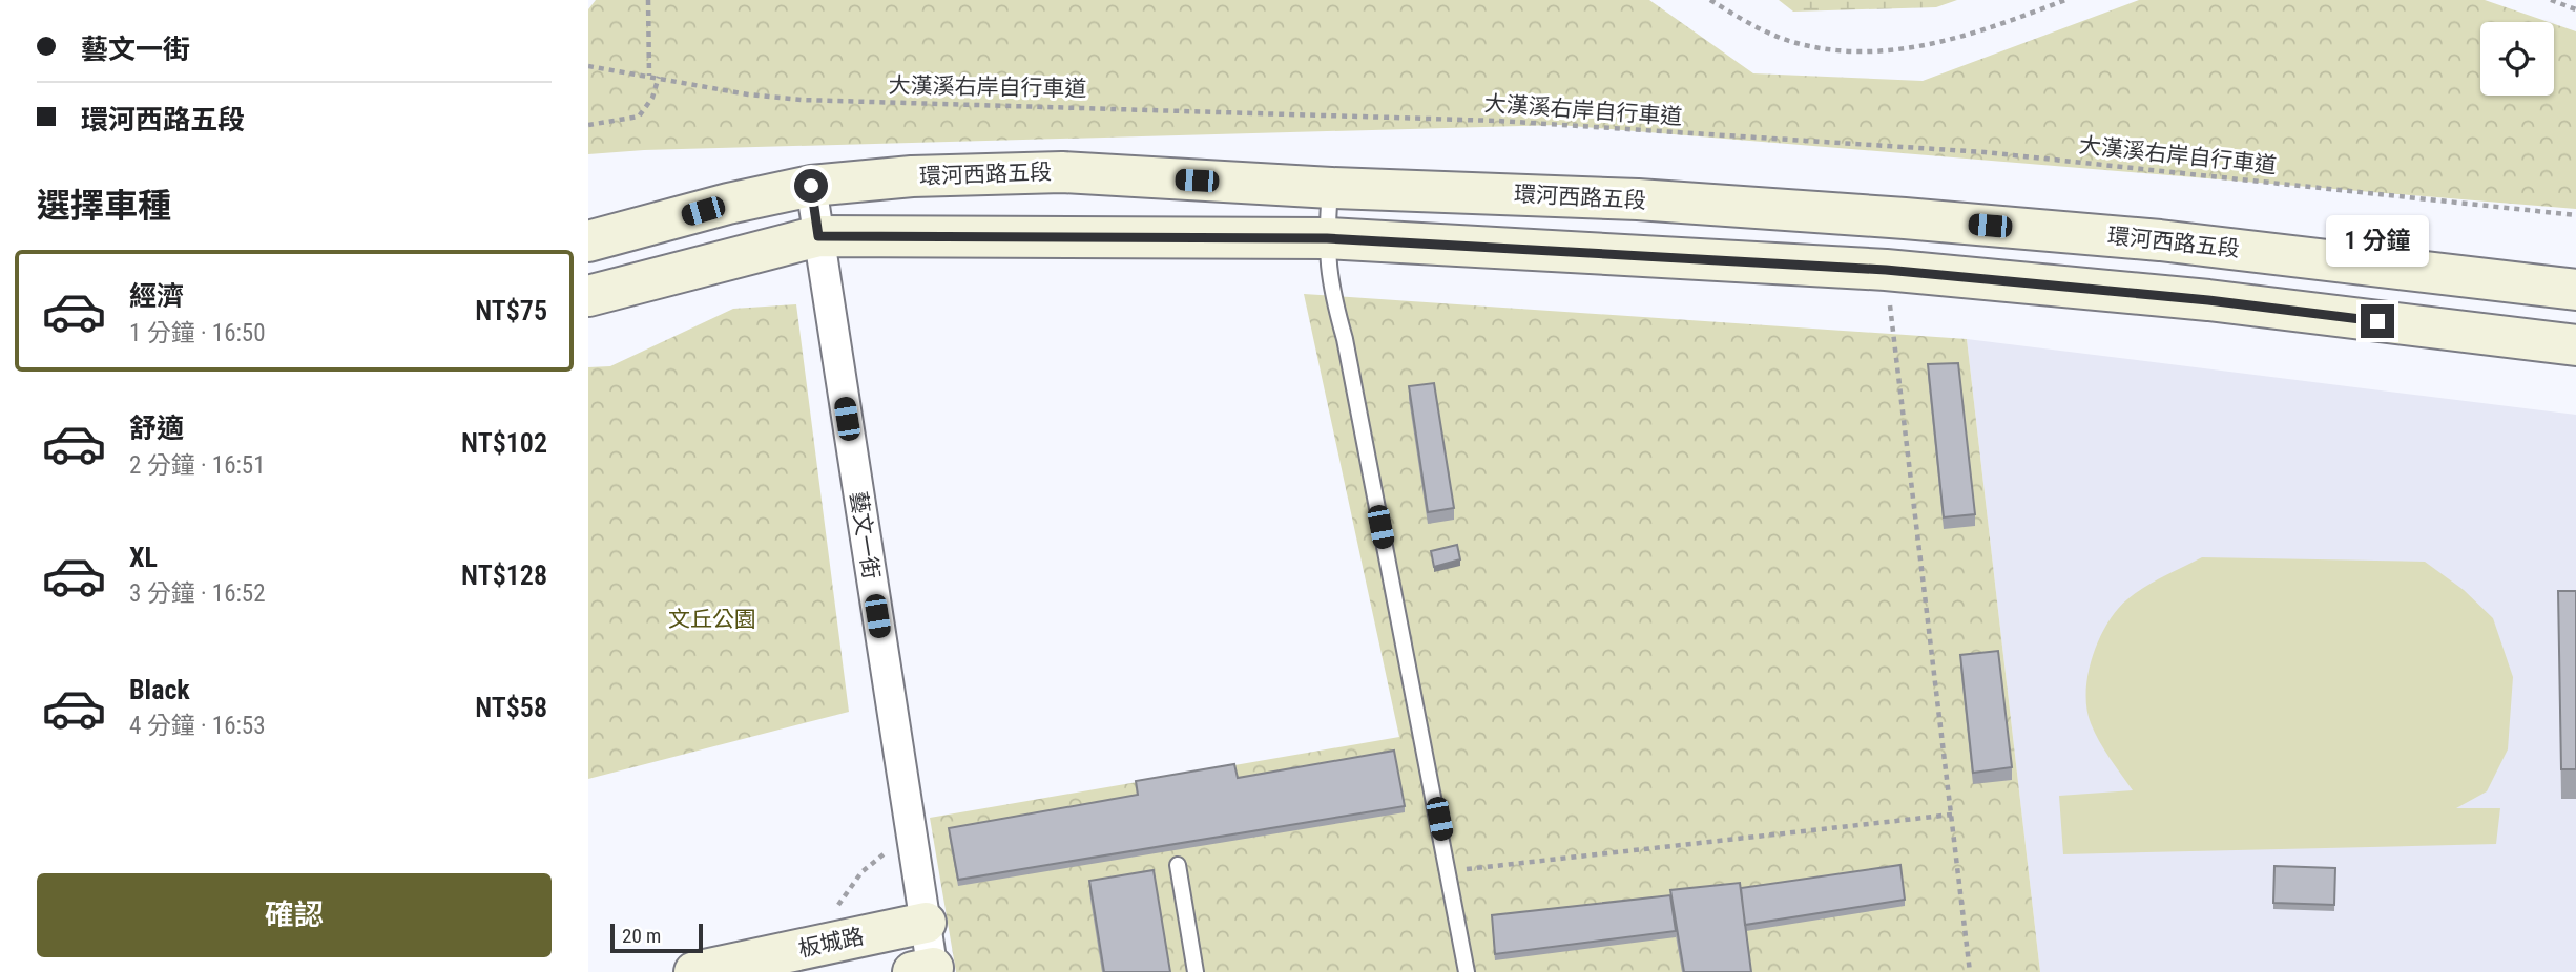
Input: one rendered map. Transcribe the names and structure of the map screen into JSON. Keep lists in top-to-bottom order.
{
  "streets": {
    "street": ["環河西路五段", "藝文一街", "板城路"],
    "path": ["大漢溪右岸自行車道"]
  },
  "crossings": [
    ["環河西路五段", "藝文一街"],
    ["藝文一街", "板城路"]
  ],
  "parks": ["文丘公園"],
  "scale_bar": "20 m",
  "page": {
    "banner": ["藝文一街", "環河西路五段"],
    "heading": "選擇車種",
    "bubble": "1 分鐘",
    "list": [
      {
        "name": "經濟",
        "note": "1 分鐘 · 16:50",
        "value": "NT$75"
      },
      {
        "name": "舒適",
        "note": "2 分鐘 · 16:51",
        "value": "NT$102"
      },
      {
        "name": "XL",
        "note": "3 分鐘 · 16:52",
        "value": "NT$128"
      },
      {
        "name": "Black",
        "note": "4 分鐘 · 16:53",
        "value": "NT$58"
      }
    ],
    "buttons": "確認",
    "scale": "20 m"
  }
}
